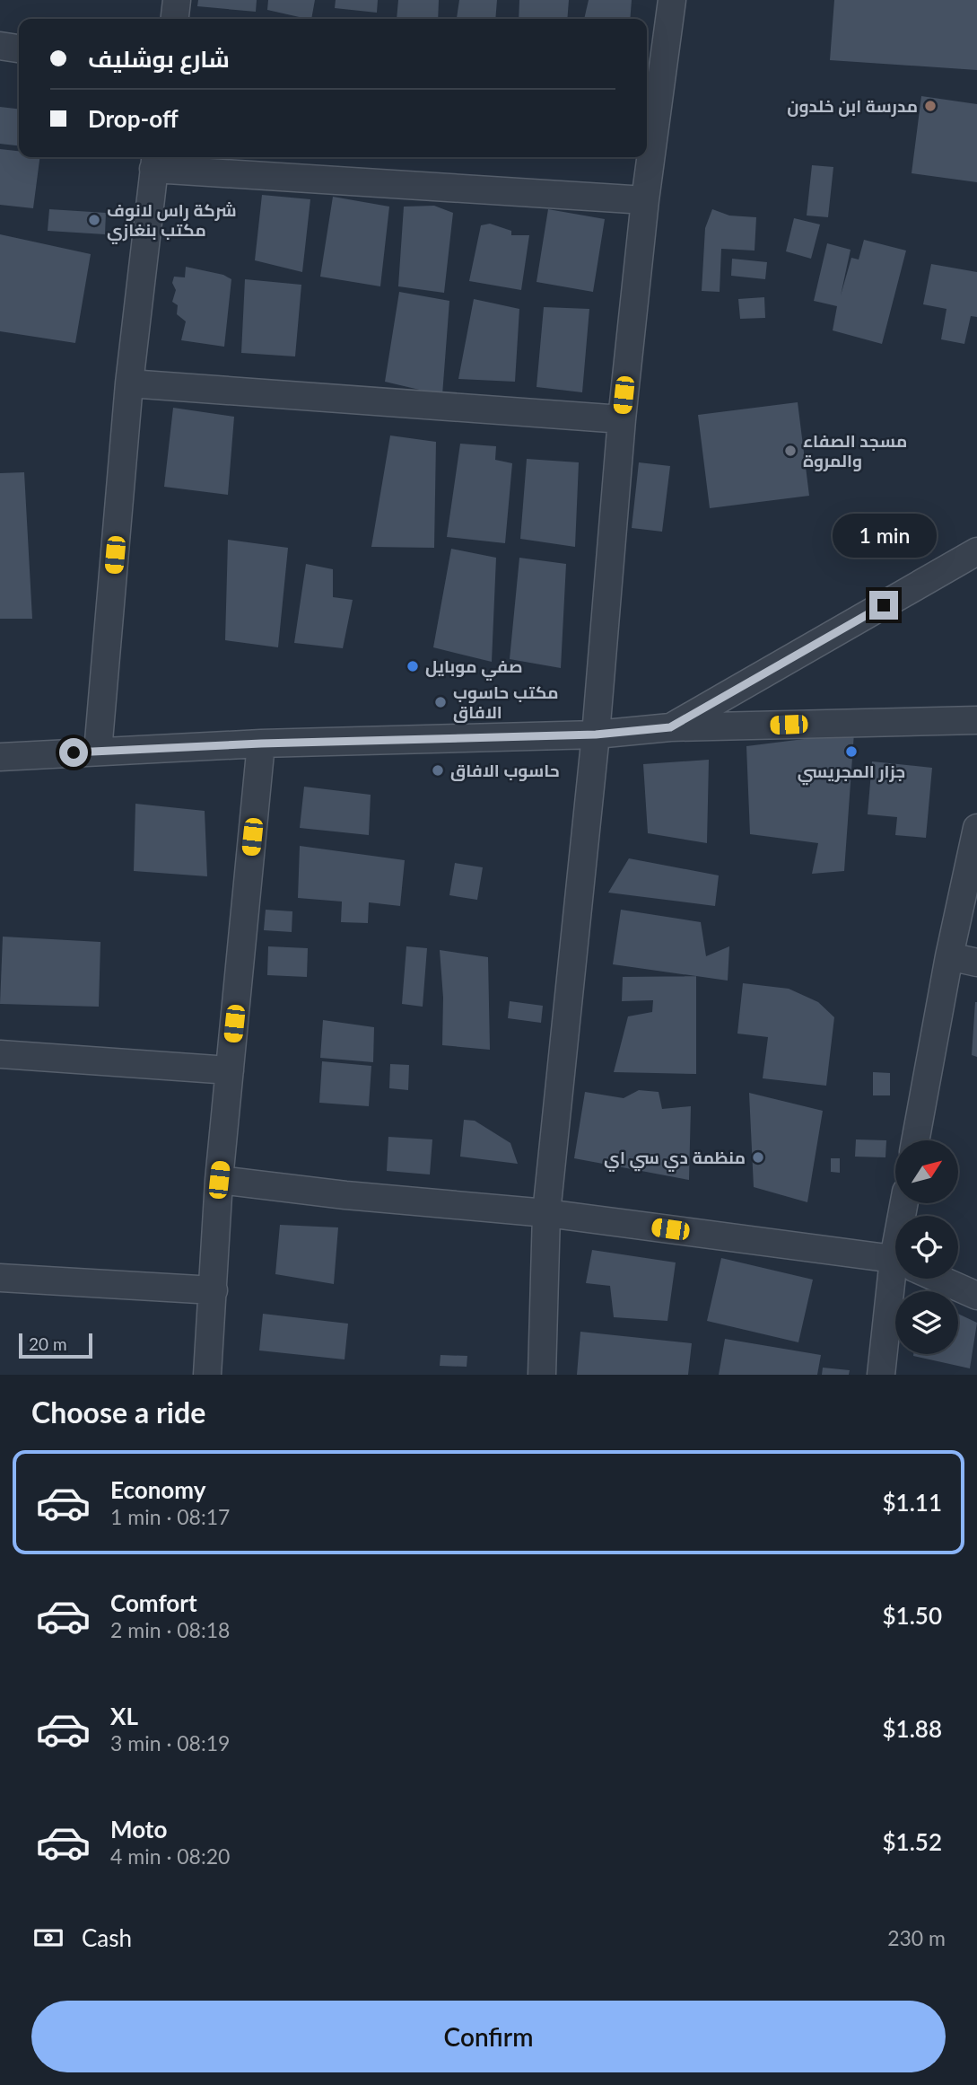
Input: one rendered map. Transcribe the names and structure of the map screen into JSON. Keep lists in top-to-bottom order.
{
  "places": [
    "مدرسة ابن خلدون",
    "شركة راس لانوف مكتب بنغازي",
    "مسجد الصفاء والمروة",
    "صفي موبايل",
    "مكتب حاسوب الافاق",
    "جزار المجريسي",
    "حاسوب الافاق",
    "منظمة دي سي اي"
  ],
  "scale_bar": "20 m",
  "north": "top right",
  "page": {
    "banner": ["شارع بوشليف", "Drop-off"],
    "bubble": "1 min",
    "scale": "20 m",
    "heading": "Choose a ride",
    "list": [
      {
        "name": "Economy",
        "note": "1 min · 08:17",
        "value": "$1.11"
      },
      {
        "name": "Comfort",
        "note": "2 min · 08:18",
        "value": "$1.50"
      },
      {
        "name": "XL",
        "note": "3 min · 08:19",
        "value": "$1.88"
      },
      {
        "name": "Moto",
        "note": "4 min · 08:20",
        "value": "$1.52"
      }
    ],
    "pay": ["Cash", "230 m"],
    "buttons": "Confirm"
  }
}
